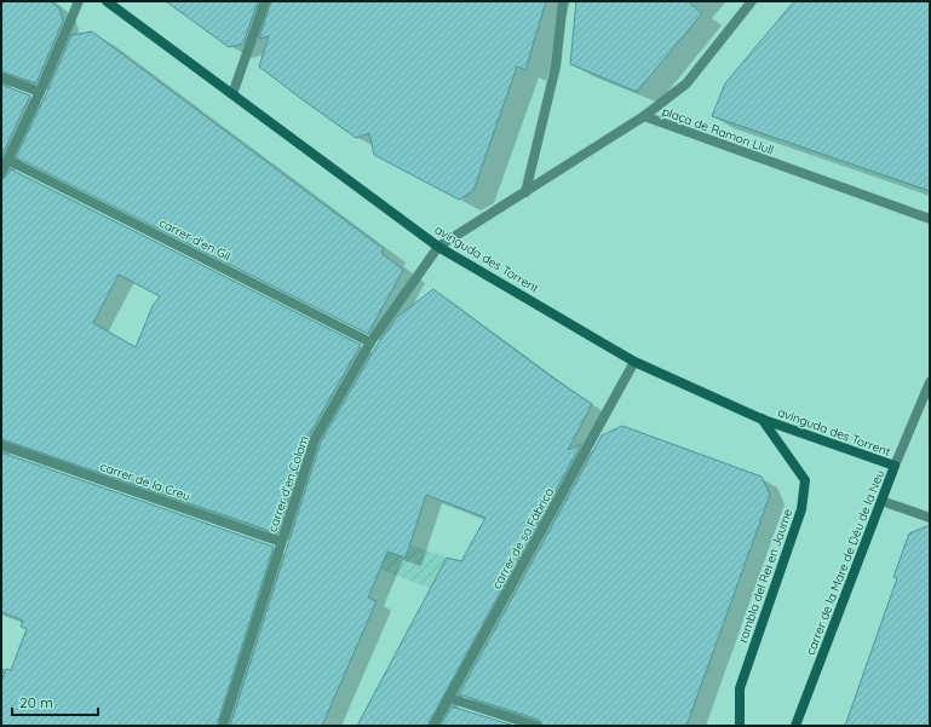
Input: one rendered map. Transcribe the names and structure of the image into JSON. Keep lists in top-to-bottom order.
{
  "streets": {
    "main road": ["avinguda des Torrent", "carrer de la Mare de Déu de la Neu", "rambla del Rei en Jaume"],
    "street": [
      "plaça de Ramon Llull",
      "carrer d'en Gil",
      "carrer de la Creu",
      "carrer d'en Colom",
      "carrer de sa Fàbrica"
    ]
  },
  "crossings": [
    ["plaça de Ramon Llull", "avinguda des Torrent"],
    ["plaça de Ramon Llull", "carrer d'en Colom"],
    ["carrer d'en Gil", "carrer d'en Colom"],
    ["avinguda des Torrent", "carrer d'en Colom"],
    ["avinguda des Torrent", "carrer de sa Fàbrica"],
    ["avinguda des Torrent", "carrer de la Mare de Déu de la Neu"],
    ["avinguda des Torrent", "rambla del Rei en Jaume"],
    ["carrer de la Creu", "carrer d'en Colom"]
  ],
  "scale_bar": "20 m"
}
